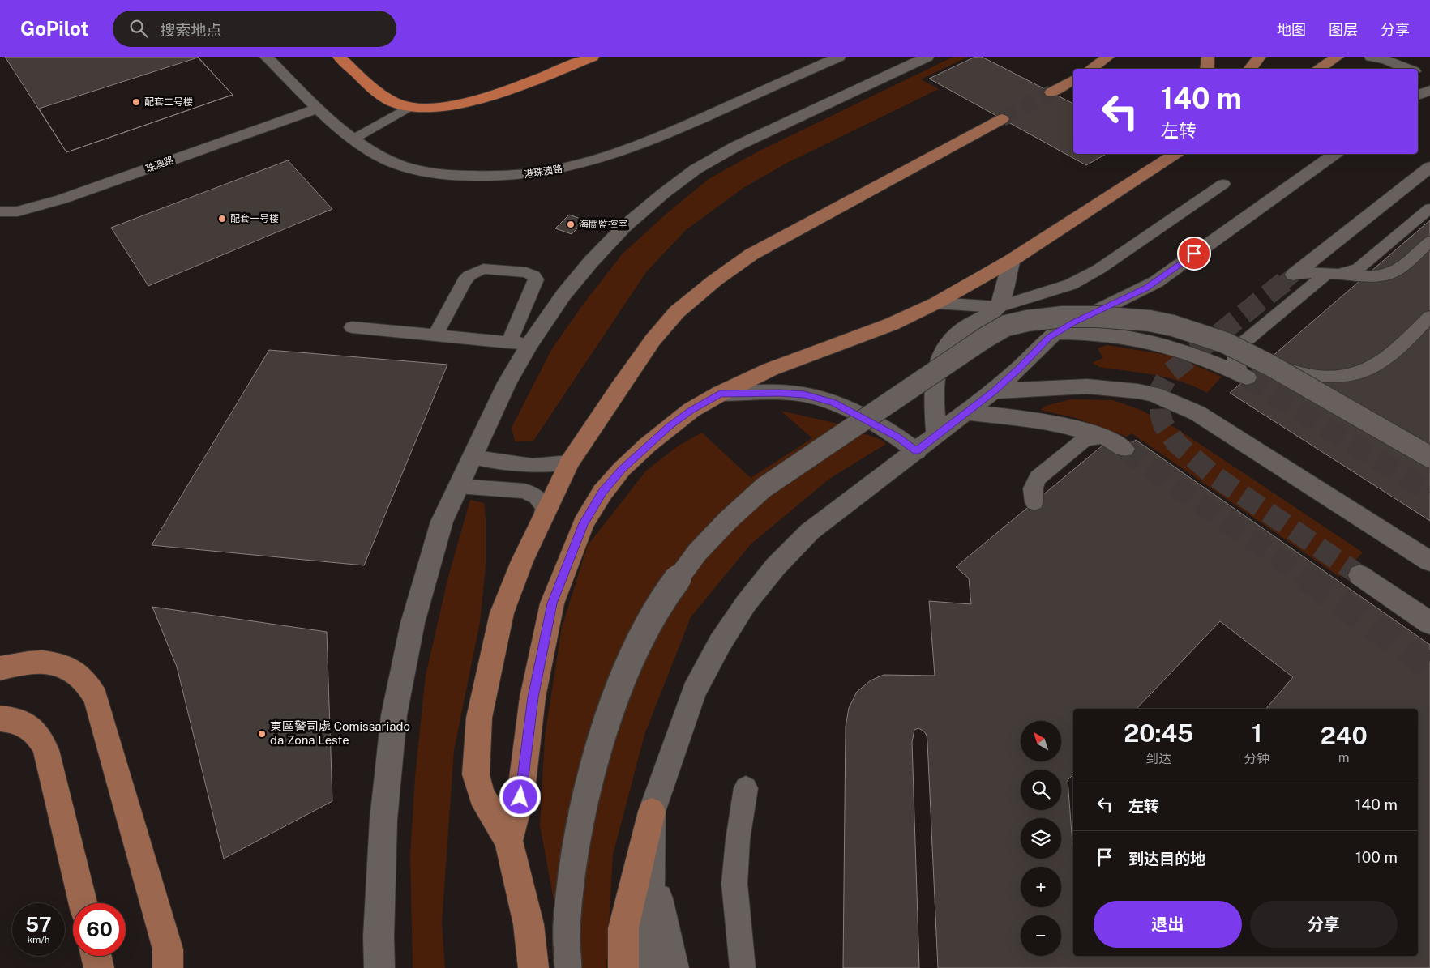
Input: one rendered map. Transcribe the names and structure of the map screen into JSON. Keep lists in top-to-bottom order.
{
  "streets": {
    "street": ["珠澳路", "港珠澳路"]
  },
  "crossings": [
    ["珠澳路", "港珠澳路"]
  ],
  "places": [
    "配套二号楼",
    "配套一号楼",
    "海關監控室",
    "東區警司處 Comissariado da Zona Leste"
  ],
  "north": "top left",
  "page": {
    "header": "GoPilot",
    "search": "搜索地点",
    "nav": ["地图", "图层", "分享"],
    "turn": ["140 m", "左转"],
    "eta": [
      "20:45",
      "到达",
      "1",
      "分钟",
      "240",
      "m"
    ],
    "map_buttons": ["+", "−"],
    "list": [
      {
        "name": "左转",
        "value": "140 m"
      },
      {
        "name": "到达目的地",
        "value": "100 m"
      }
    ],
    "buttons": ["退出", "分享"],
    "speed": "57 km/h",
    "limit": "60"
  }
}
